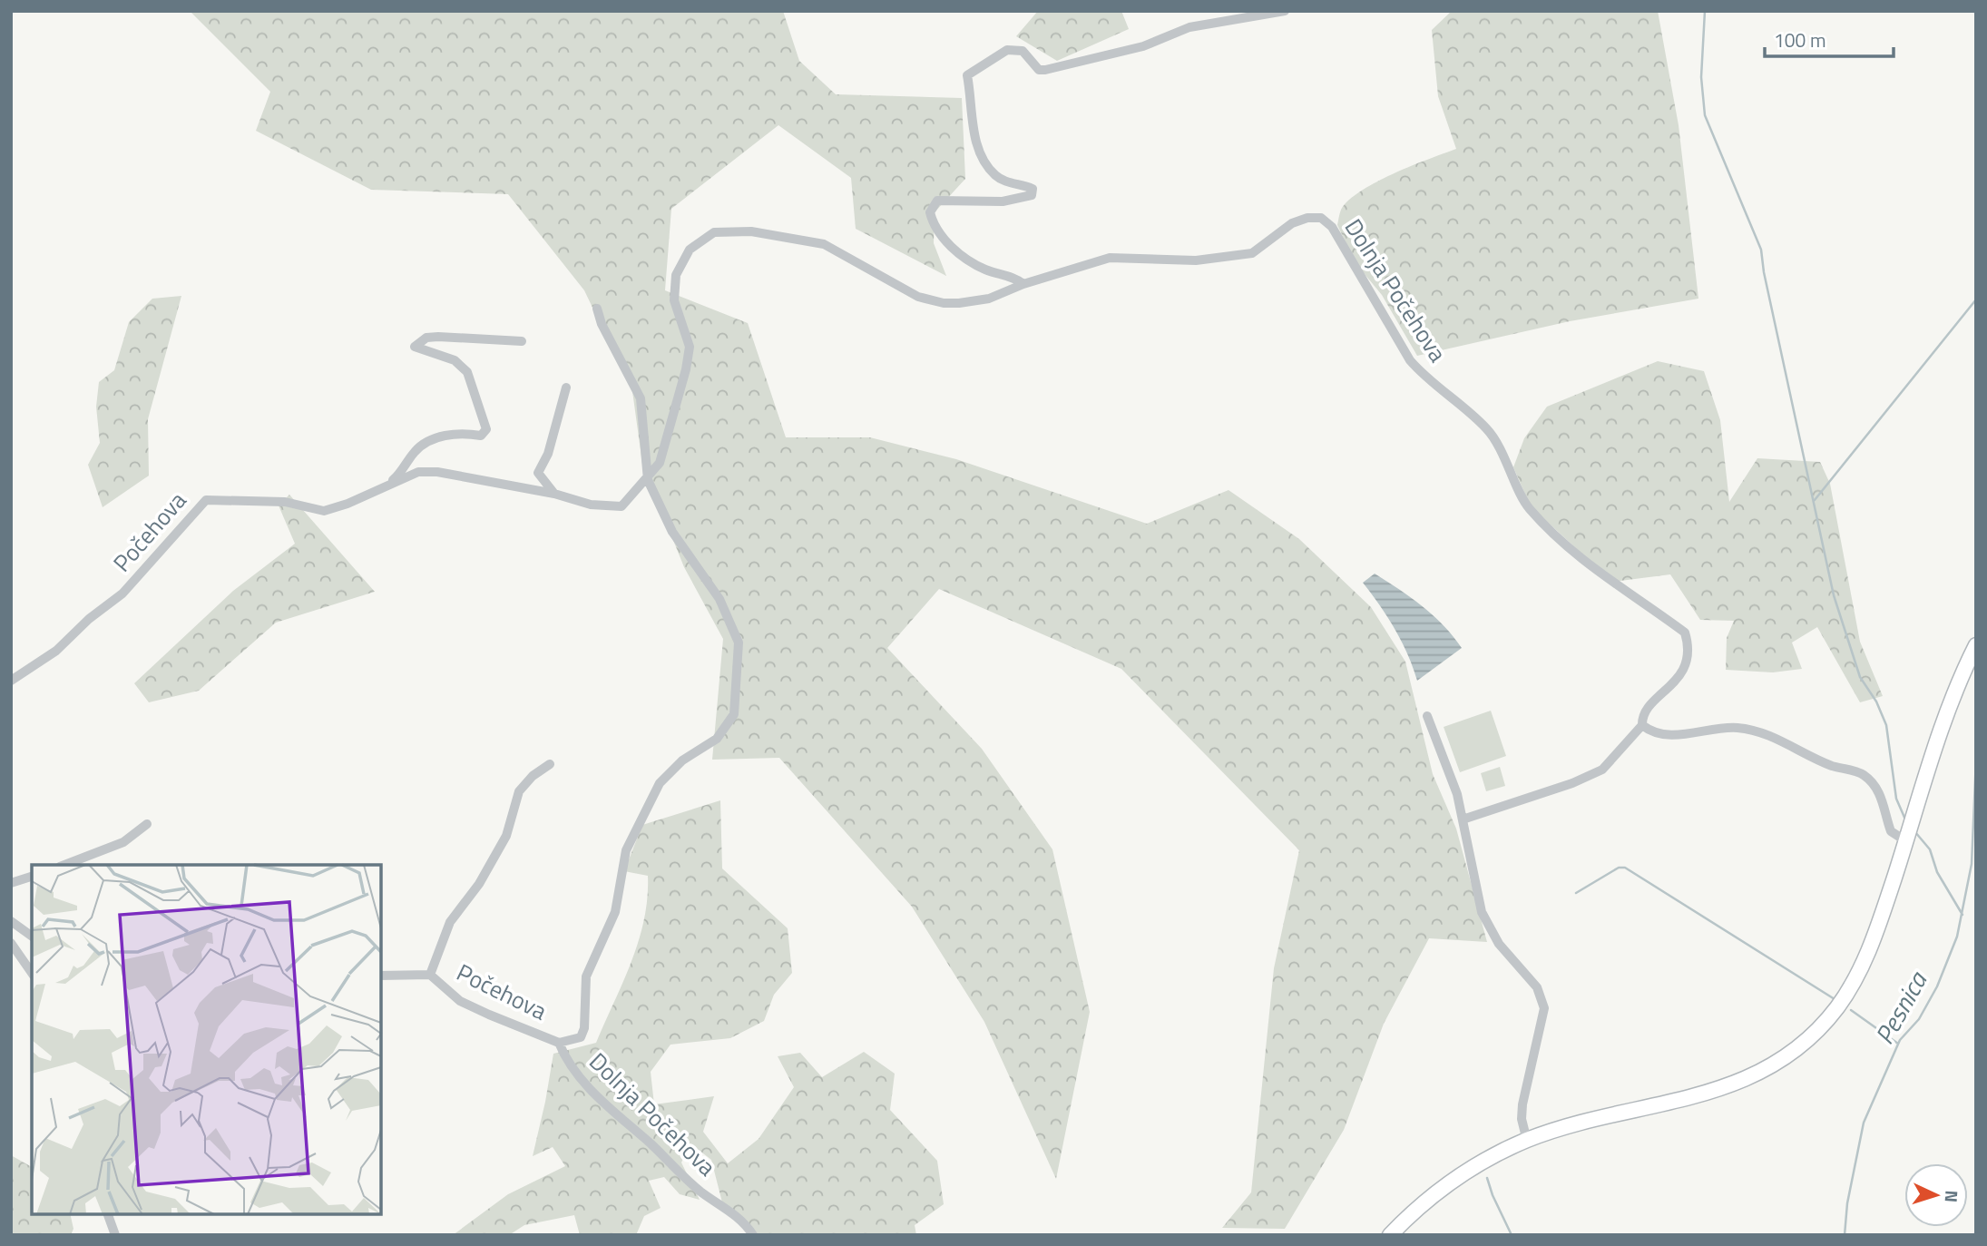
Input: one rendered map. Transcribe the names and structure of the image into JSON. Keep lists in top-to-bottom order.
{
  "streets": {
    "street": ["Dolnja Počehova", "Počehova"]
  },
  "crossings": [
    ["Dolnja Počehova", "Počehova"]
  ],
  "water": ["Pesnica"],
  "scale_bar": "100 m",
  "north": "right"
}
